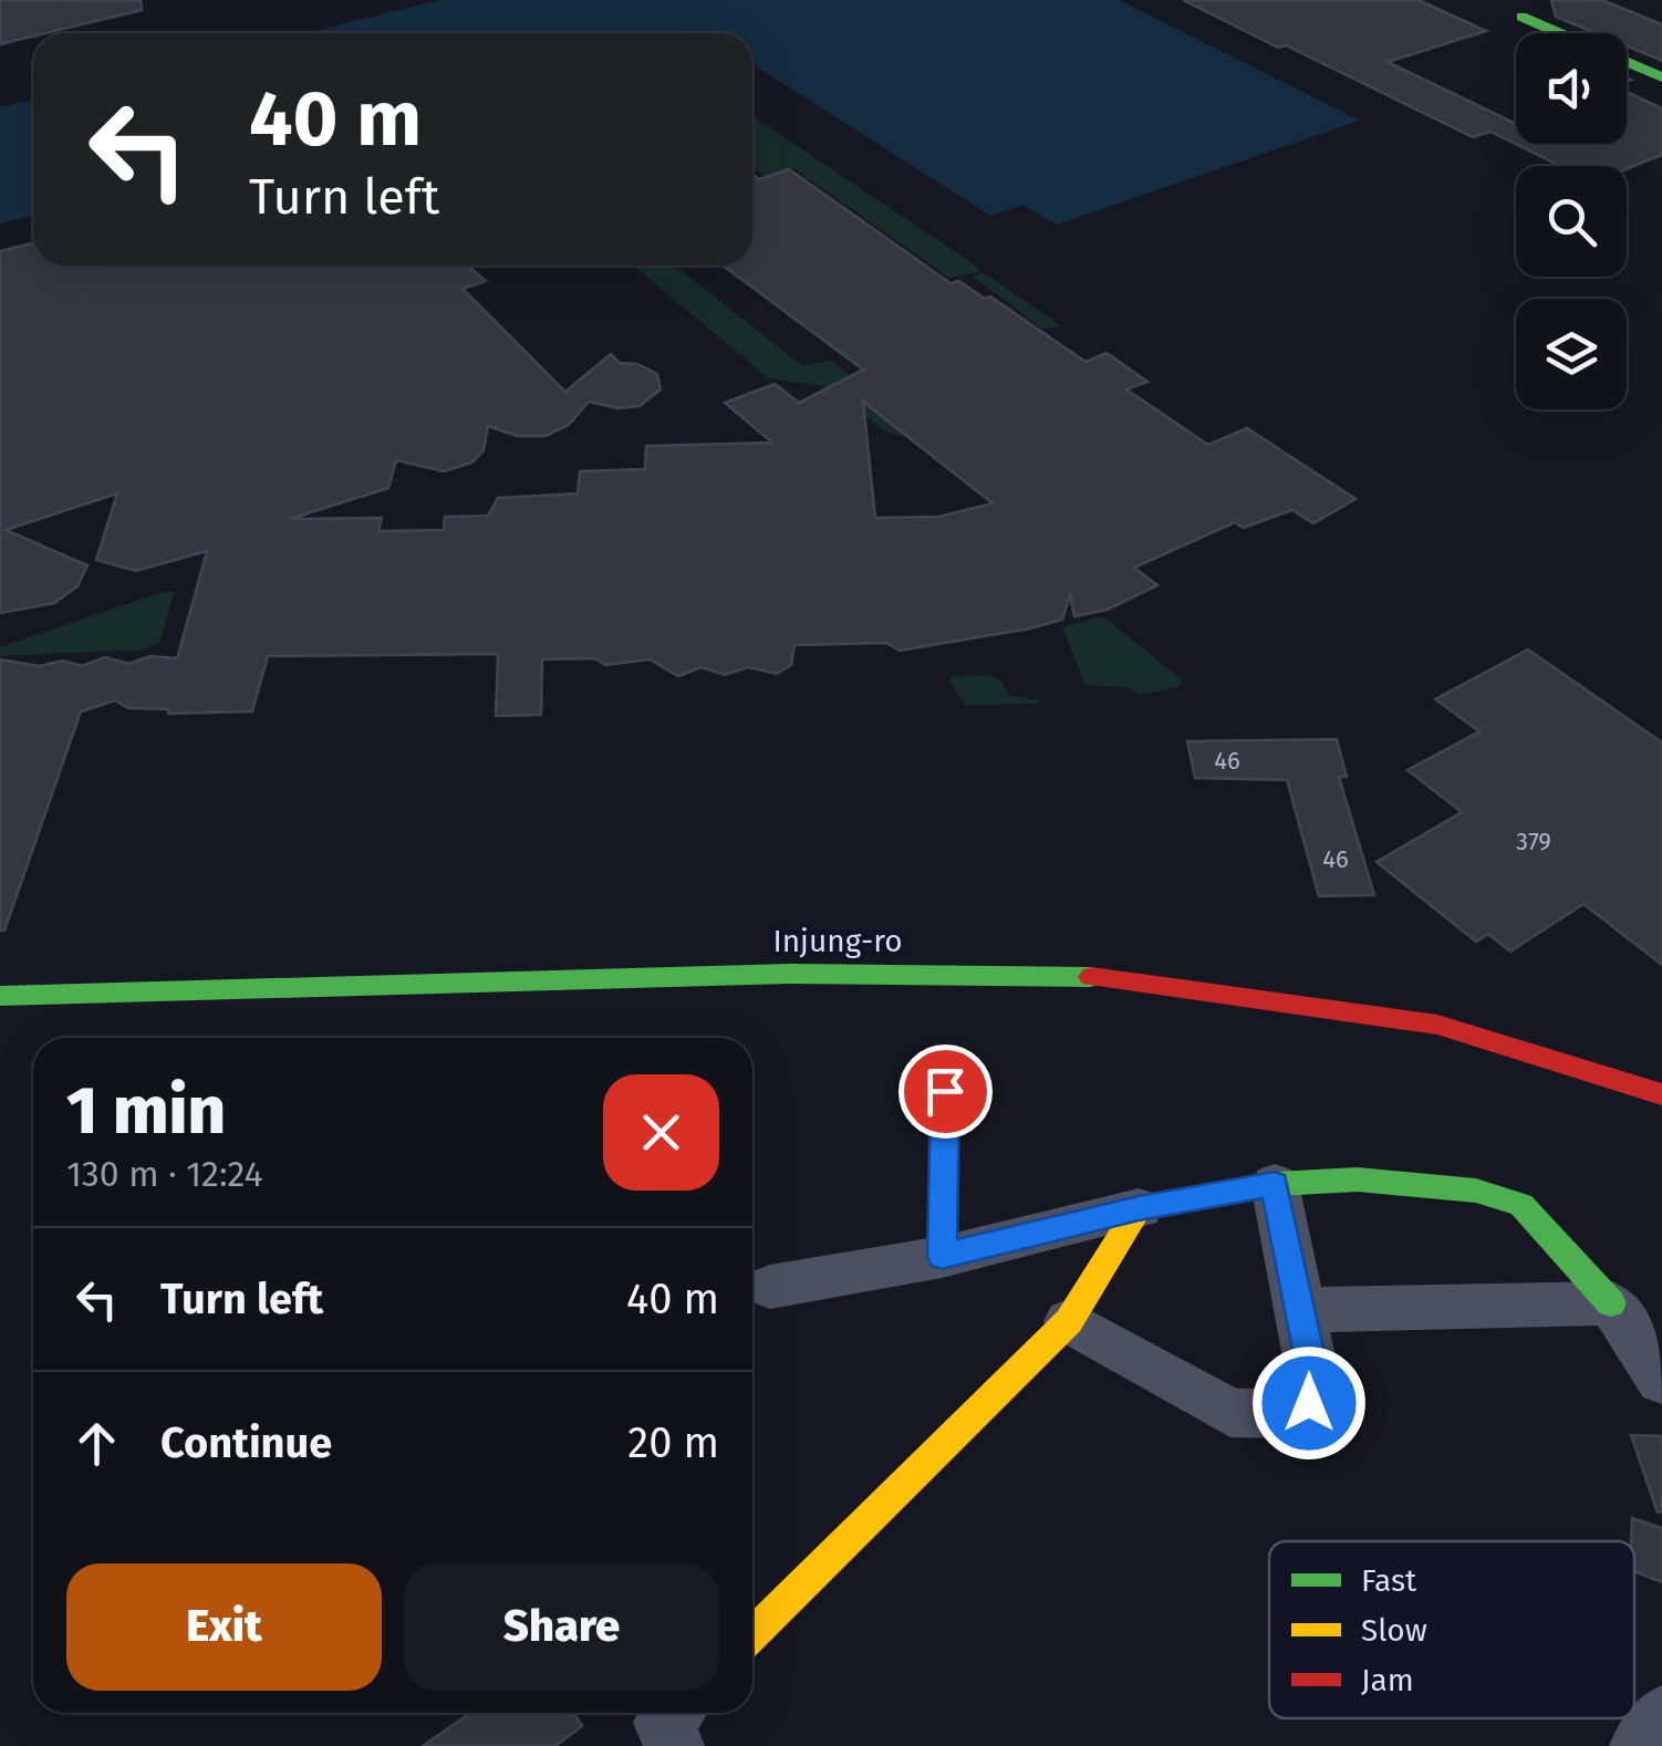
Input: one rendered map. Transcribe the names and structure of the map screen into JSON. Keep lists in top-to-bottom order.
{
  "streets": {
    "main road": ["Injung-ro"]
  },
  "house_numbers": ["46", "379", "46"],
  "legend": ["Fast", "Slow", "Jam"],
  "page": {
    "turn": ["40 m", "Turn left"],
    "heading": ["1 min", "130 m · 12:24"],
    "list": [
      {
        "name": "Turn left",
        "value": "40 m"
      },
      {
        "name": "Continue",
        "value": "20 m"
      }
    ],
    "buttons": ["Exit", "Share"]
  }
}
